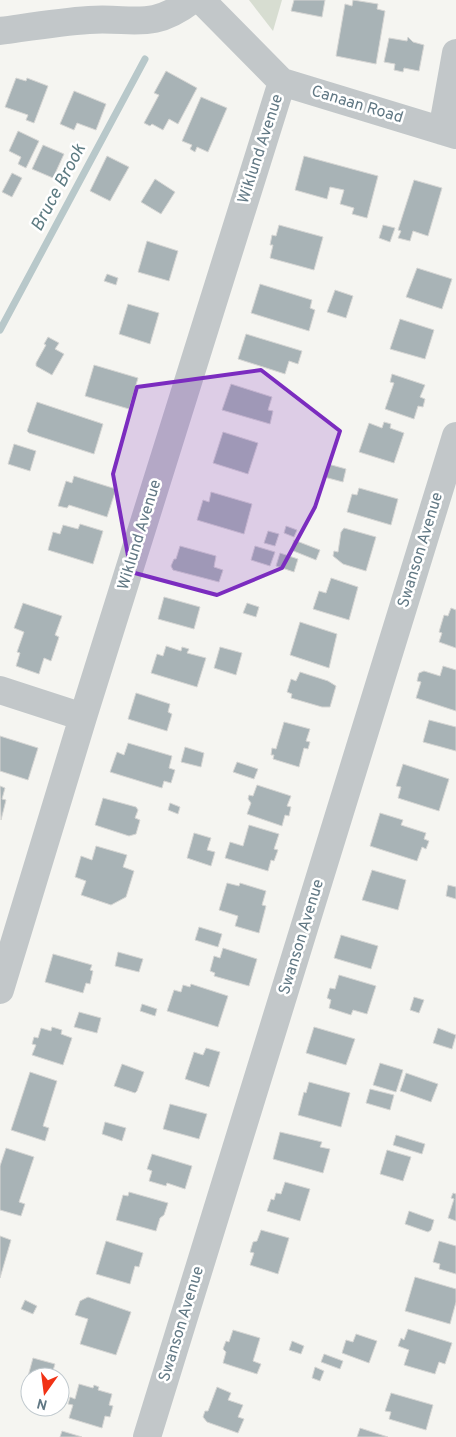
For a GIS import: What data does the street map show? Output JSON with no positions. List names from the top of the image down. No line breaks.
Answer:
{"streets":{"street":["Canaan Road","Wiklund Avenue","Swanson Avenue"]},"crossings":[["Canaan Road","Wiklund Avenue"]],"water":["Bruce Brook"],"north":"bottom"}
